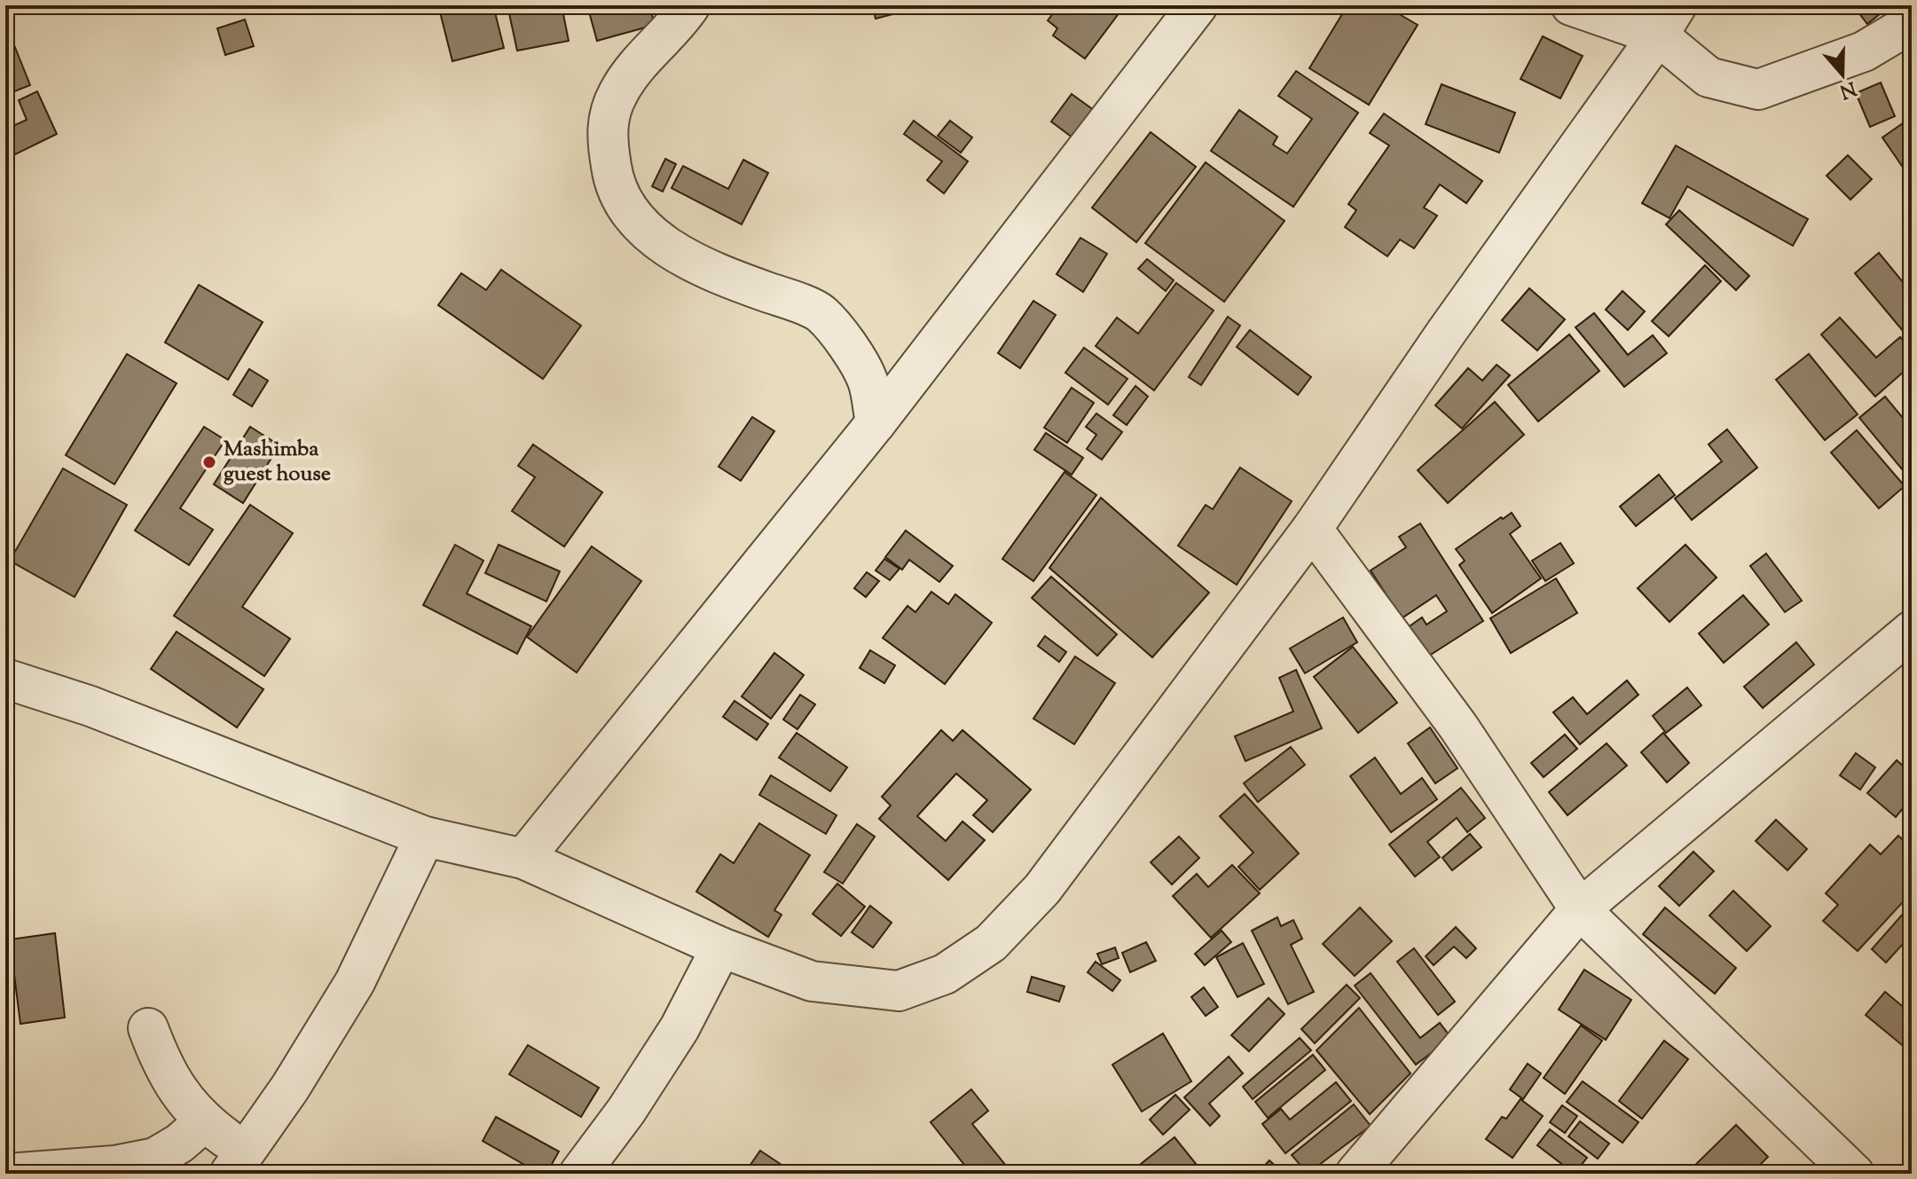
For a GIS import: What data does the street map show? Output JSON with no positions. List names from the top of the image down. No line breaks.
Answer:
{"places":["Mashimba guest house"],"north":"bottom"}
